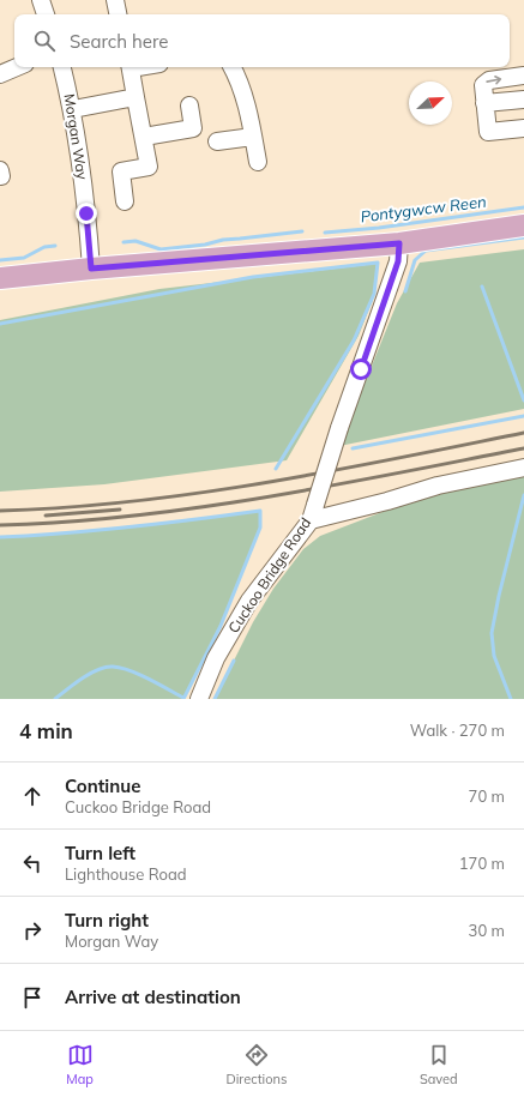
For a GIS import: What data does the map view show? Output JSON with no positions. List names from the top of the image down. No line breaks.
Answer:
{"streets":{"street":["Morgan Way","Cuckoo Bridge Road"]},"water":["Pontygwcw Reen"],"north":"top right","page":{"search":"Search here","heading":["4 min","Walk · 270 m"],"list":[["Continue","Cuckoo Bridge Road","70 m"],["Turn left","Lighthouse Road","170 m"],["Turn right","Morgan Way","30 m"],"Arrive at destination"],"nav":["Map","Directions","Saved"]}}
